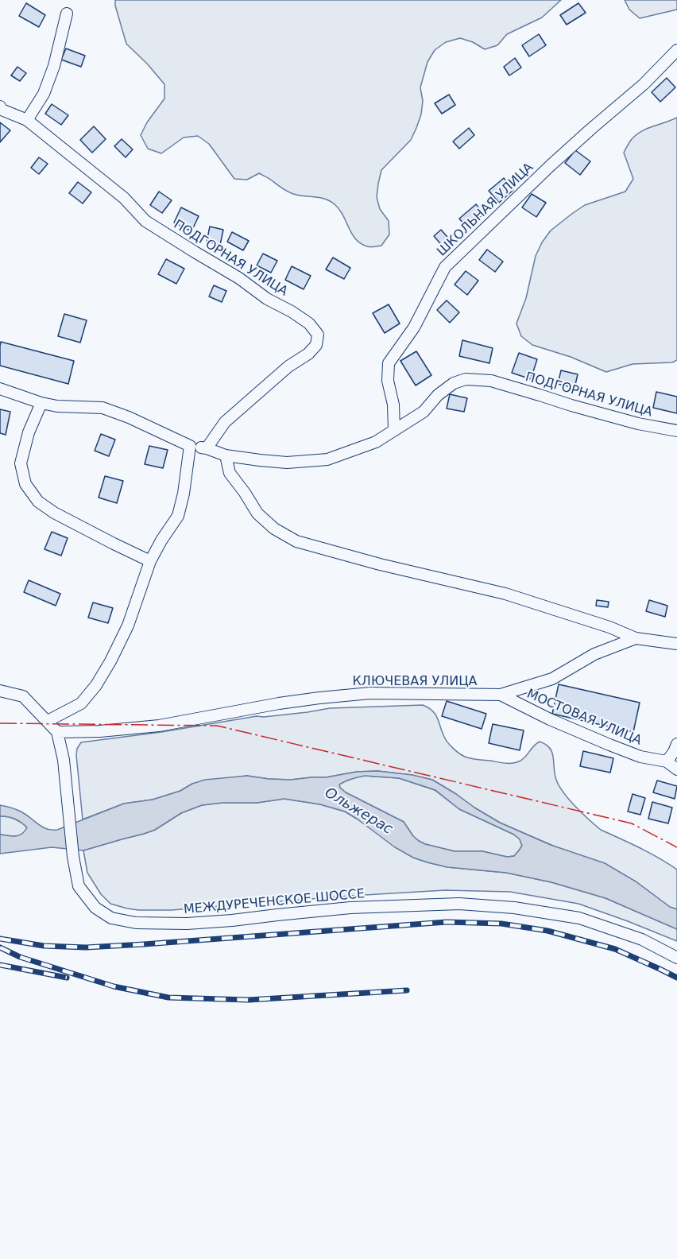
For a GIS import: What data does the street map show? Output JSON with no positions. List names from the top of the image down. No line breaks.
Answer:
{"streets":{"street":["ШКОЛЬНАЯ УЛИЦА","ПОДГОРНАЯ УЛИЦА","КЛЮЧЕВАЯ УЛИЦА","МОСТОВАЯ УЛИЦА","МЕЖДУРЕЧЕНСКОЕ ШОССЕ"]},"crossings":[["ШКОЛЬНАЯ УЛИЦА","ПОДГОРНАЯ УЛИЦА"],["КЛЮЧЕВАЯ УЛИЦА","МОСТОВАЯ УЛИЦА"],["КЛЮЧЕВАЯ УЛИЦА","МЕЖДУРЕЧЕНСКОЕ ШОССЕ"]],"water":["Ольжерас"]}
